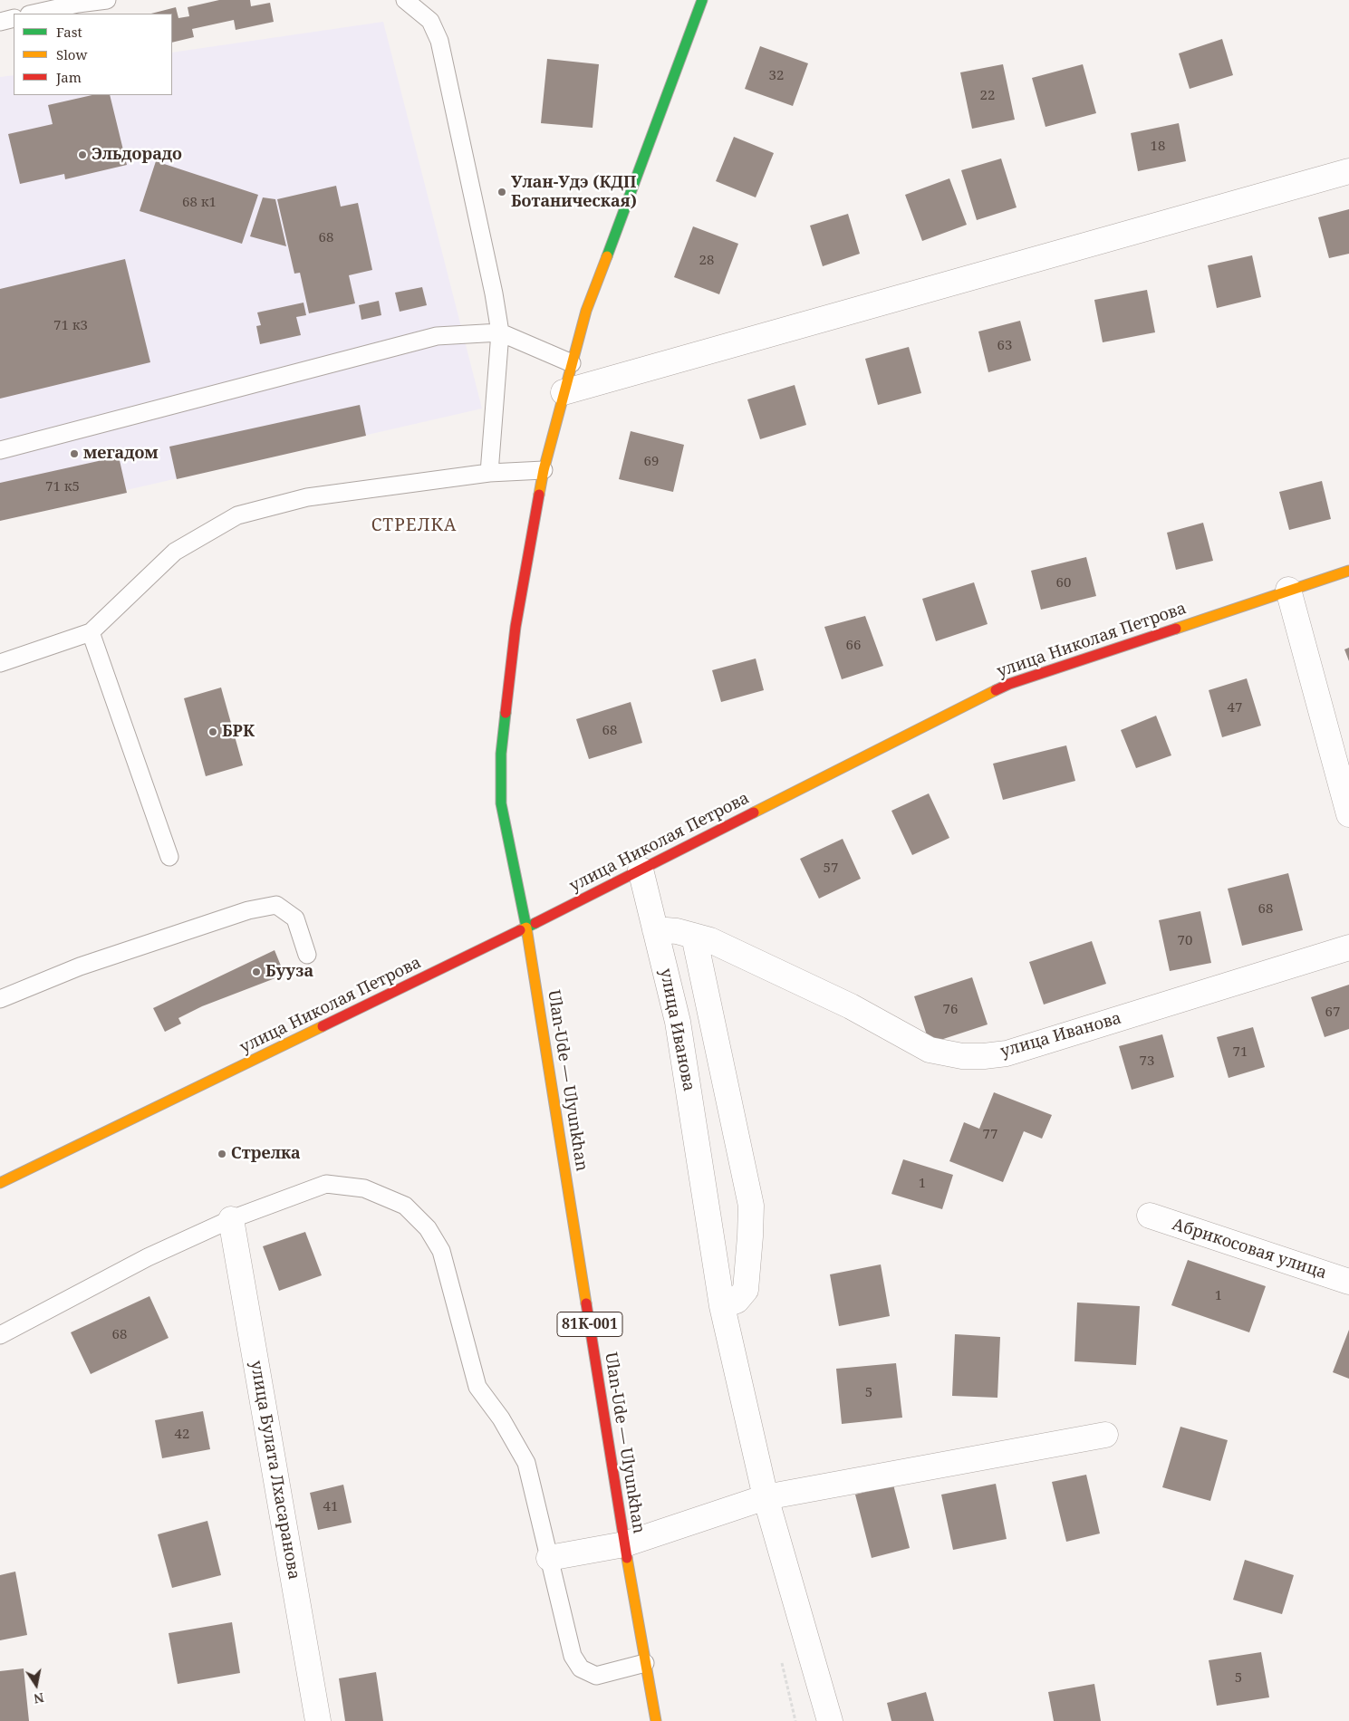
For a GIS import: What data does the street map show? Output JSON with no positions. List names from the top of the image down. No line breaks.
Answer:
{"streets":{"main road":["улица Николая Петрова","Ulan-Ude — Ulyunkhan","81К-001"],"street":["улица Иванова","Абрикосовая улица","улица Булата Лхасаранова"]},"crossings":[["улица Николая Петрова","улица Иванова"],["улица Николая Петрова","Ulan-Ude — Ulyunkhan"]],"districts":["СТРЕЛКА"],"places":["Эльдорадо","Улан-Удэ (КДП Ботаническая)","мегадом","БРК","Бууза","Стрелка"],"house_numbers":["32","22","18","68 к1","68","28","71 к3","63","69","71 к5","60","66","47","68","57","68","70","76","67","71","73","77","1","1","68","5","42","41","5"],"legend":["Fast","Slow","Jam"],"north":"bottom"}
